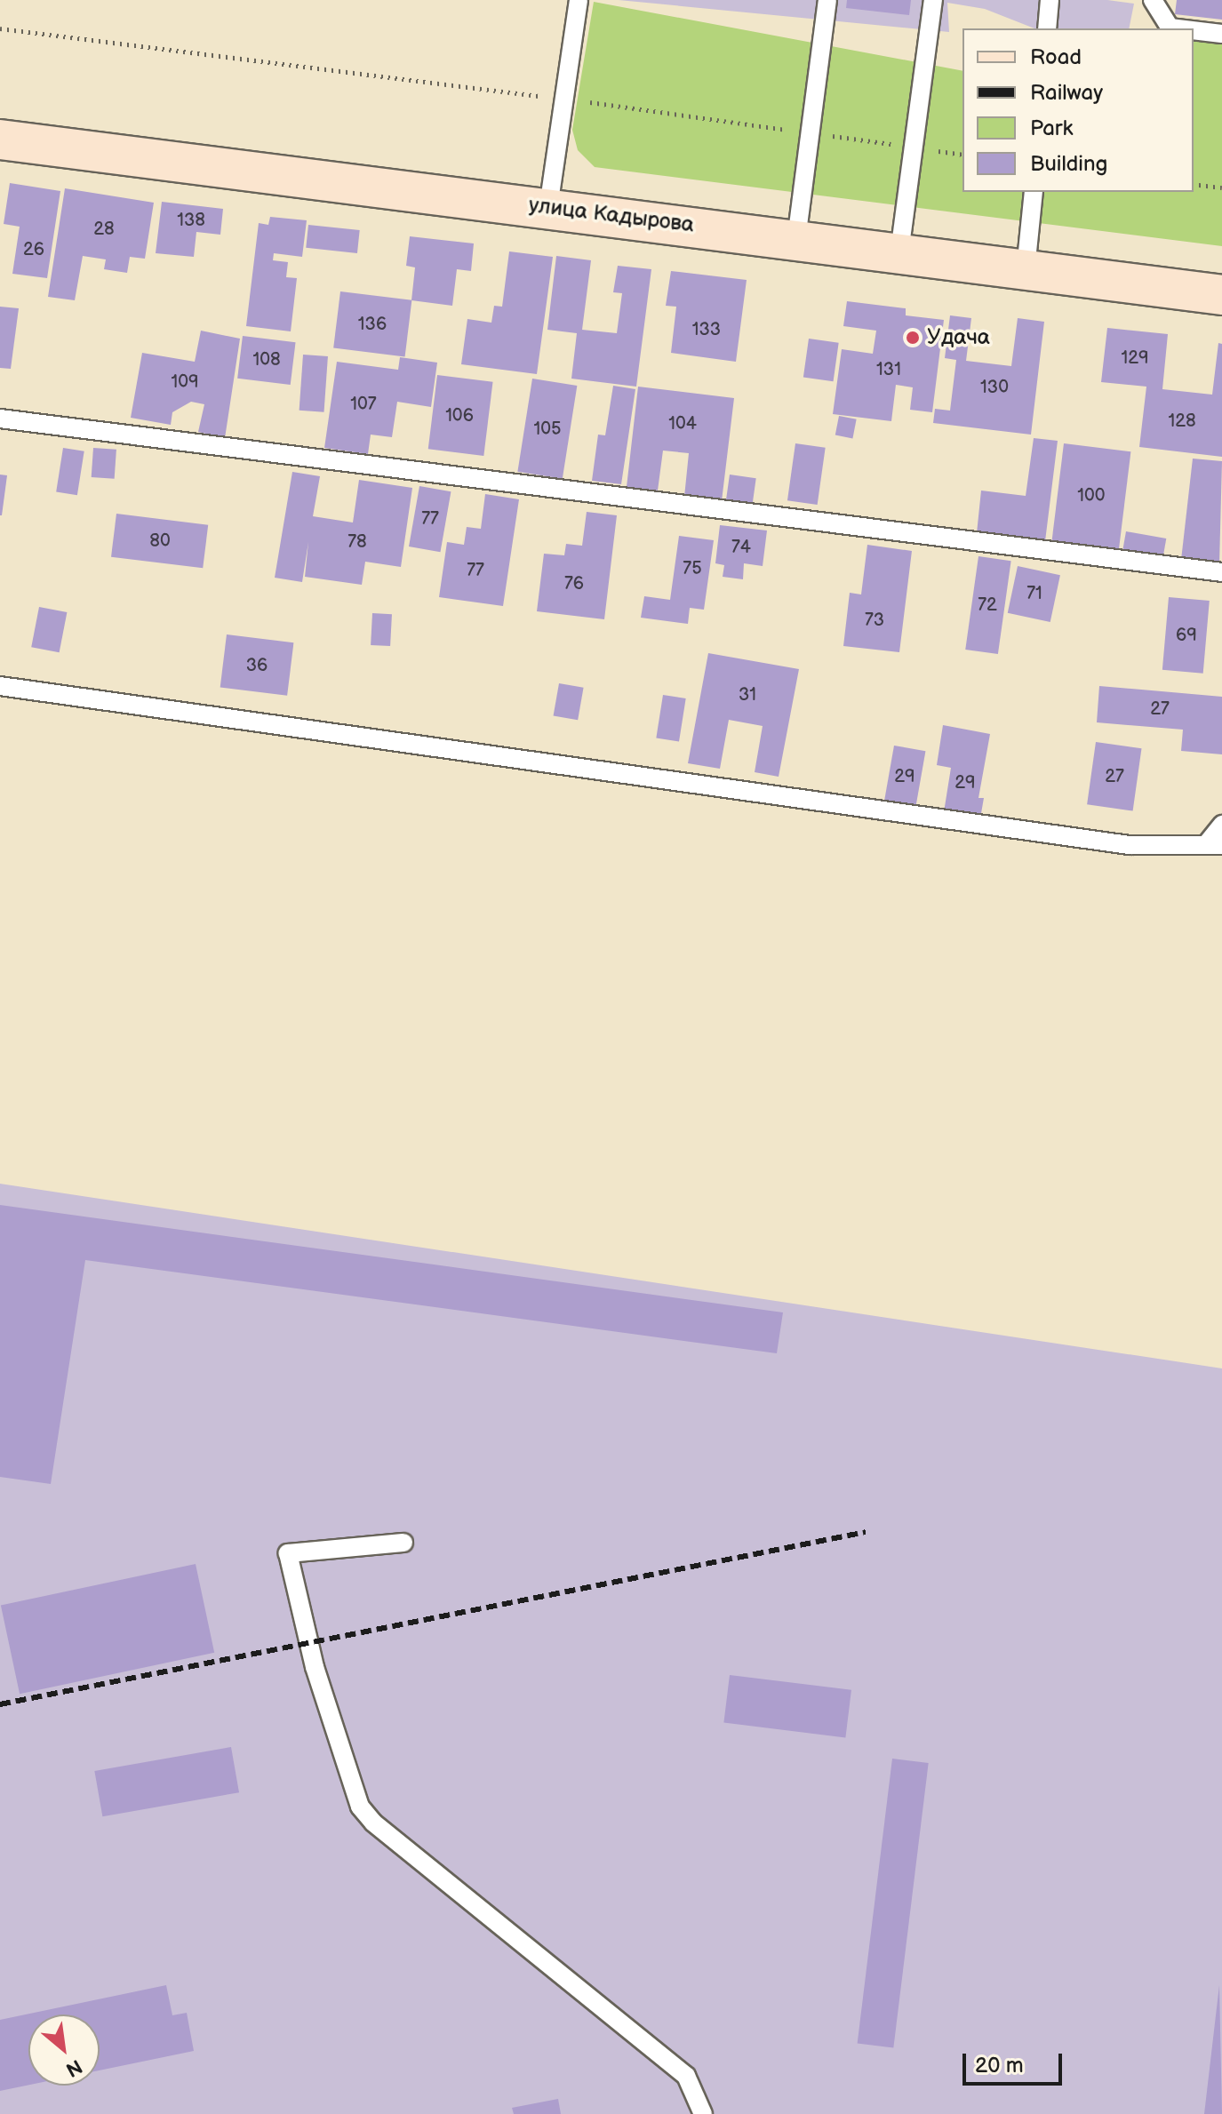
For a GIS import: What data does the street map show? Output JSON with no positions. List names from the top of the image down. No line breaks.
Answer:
{"streets":{"street":["улица Кадырова"]},"places":["Удача"],"house_numbers":["138","28","26","136","133","129","108","131","109","130","107","106","128","104","105","100","77","80","78","74","75","77","76","71","72","73","69","36","31","27","29","27","29"],"legend":["Road","Railway","Park","Building"],"scale_bar":"20 m","north":"bottom right"}
